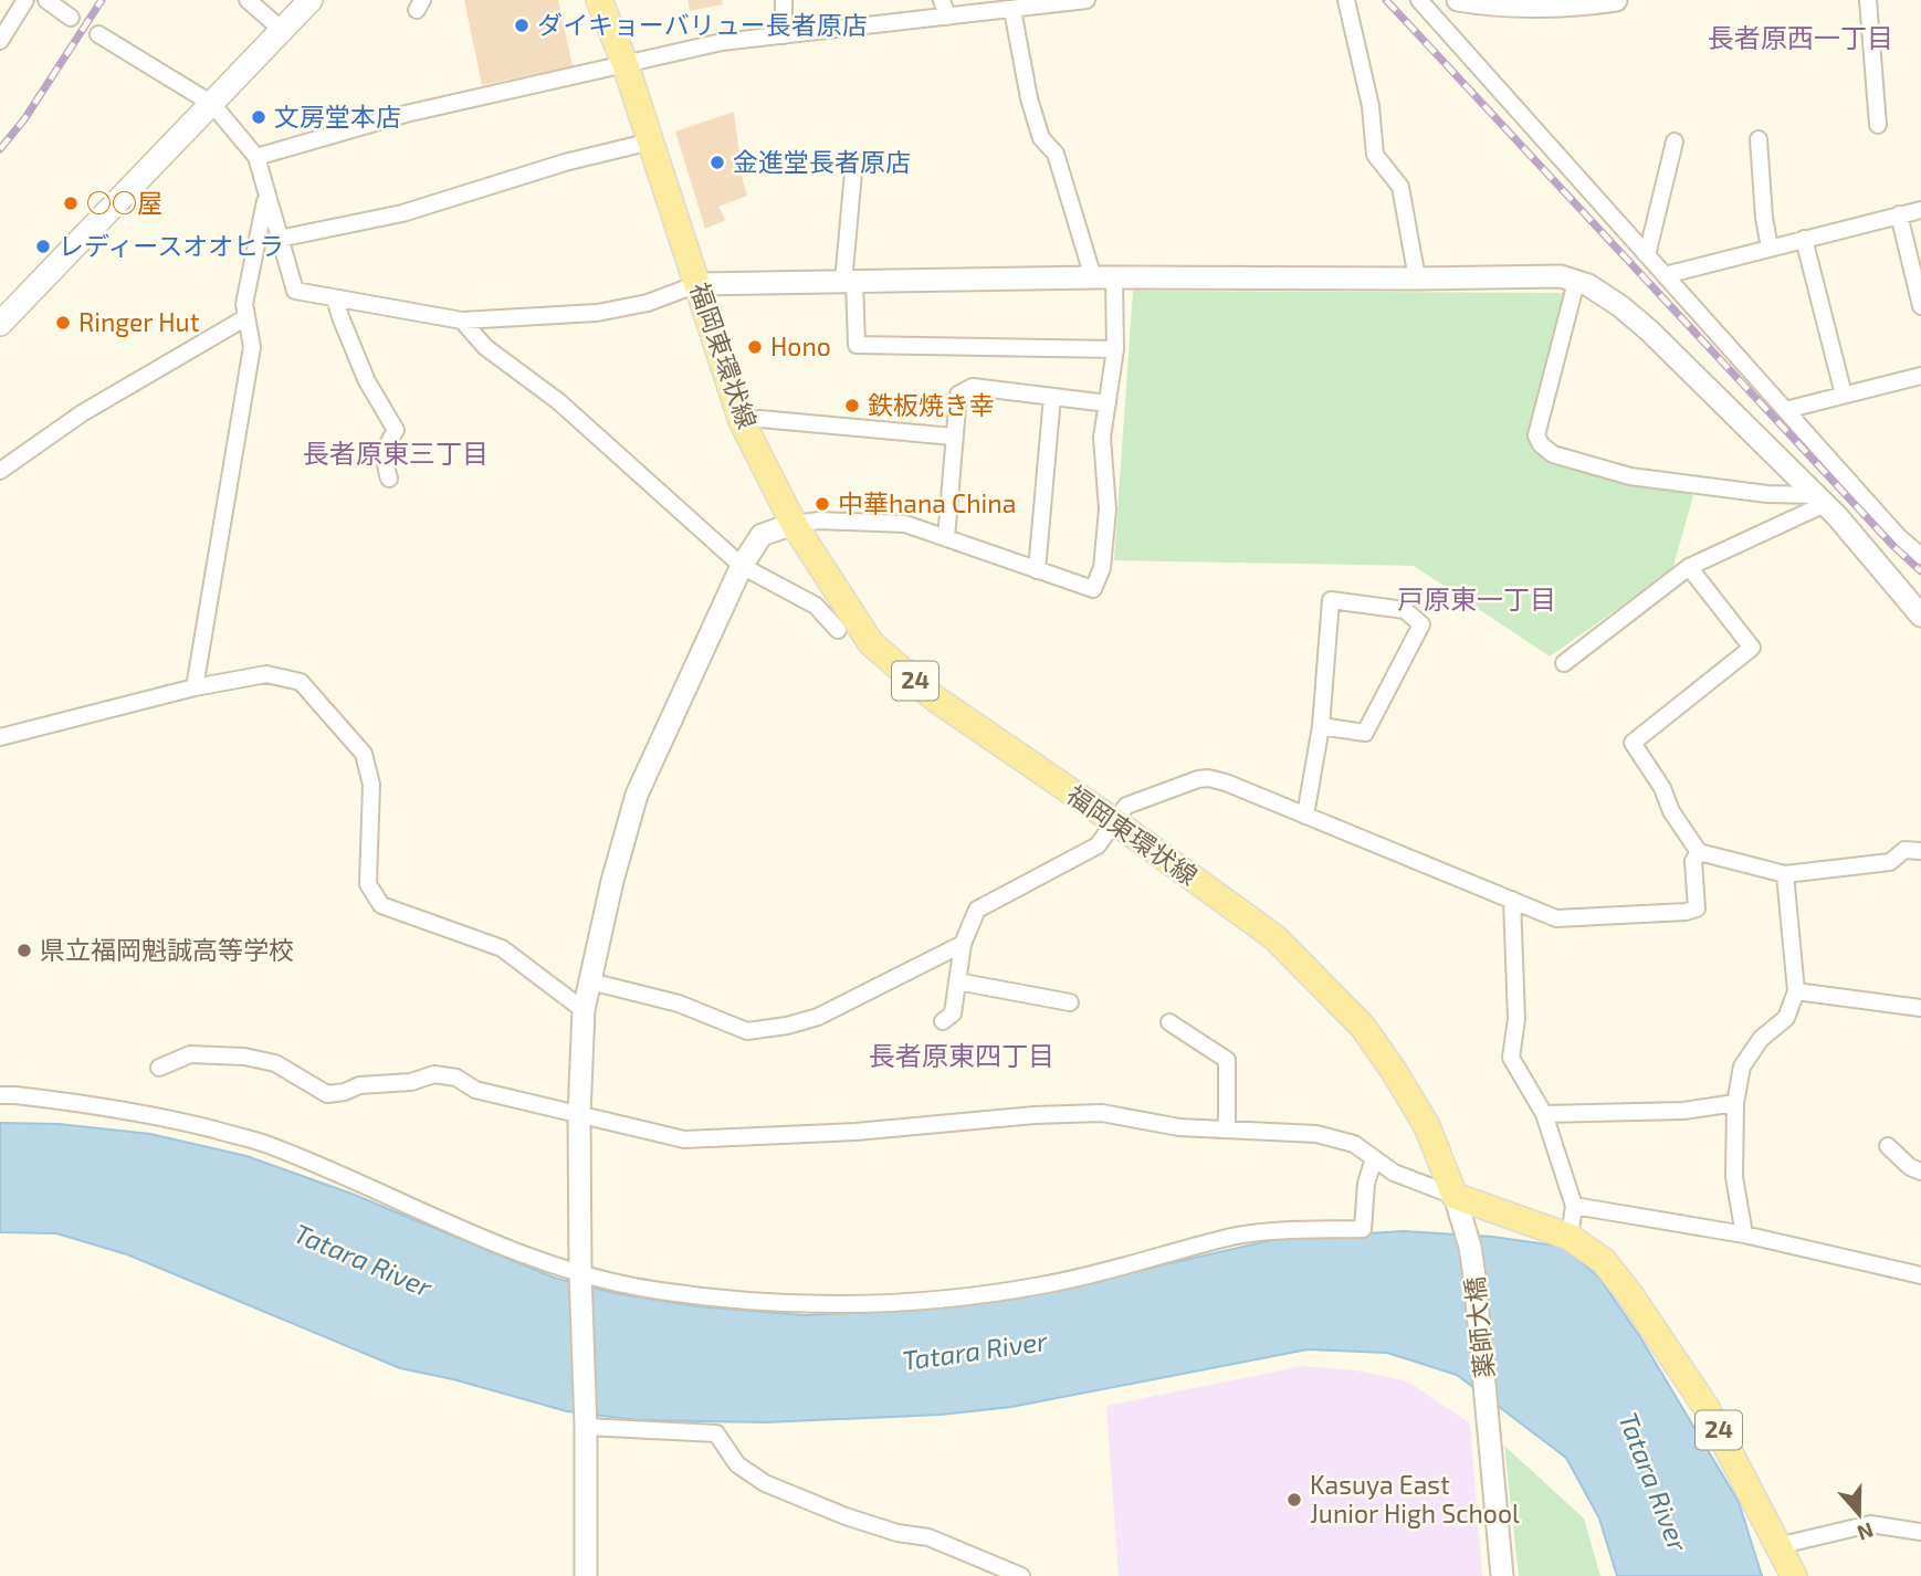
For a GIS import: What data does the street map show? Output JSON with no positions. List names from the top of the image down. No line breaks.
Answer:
{"streets":{"main road":["福岡東環状線","24"],"street":["薬師大橋"]},"crossings":[["福岡東環状線","24"],["福岡東環状線","薬師大橋"],["24","薬師大橋"]],"districts":["長者原西一丁目","長者原東三丁目","戸原東一丁目","長者原東四丁目"],"water":["Tatara River"],"places":["ダイキョーバリュー長者原店","文房堂本店","金進堂長者原店","○○屋","レディースオオヒラ","Ringer Hut","Hono","鉄板焼き幸","中華hana China","県立福岡魁誠高等学校","Kasuya East Junior High School"],"north":"bottom"}
